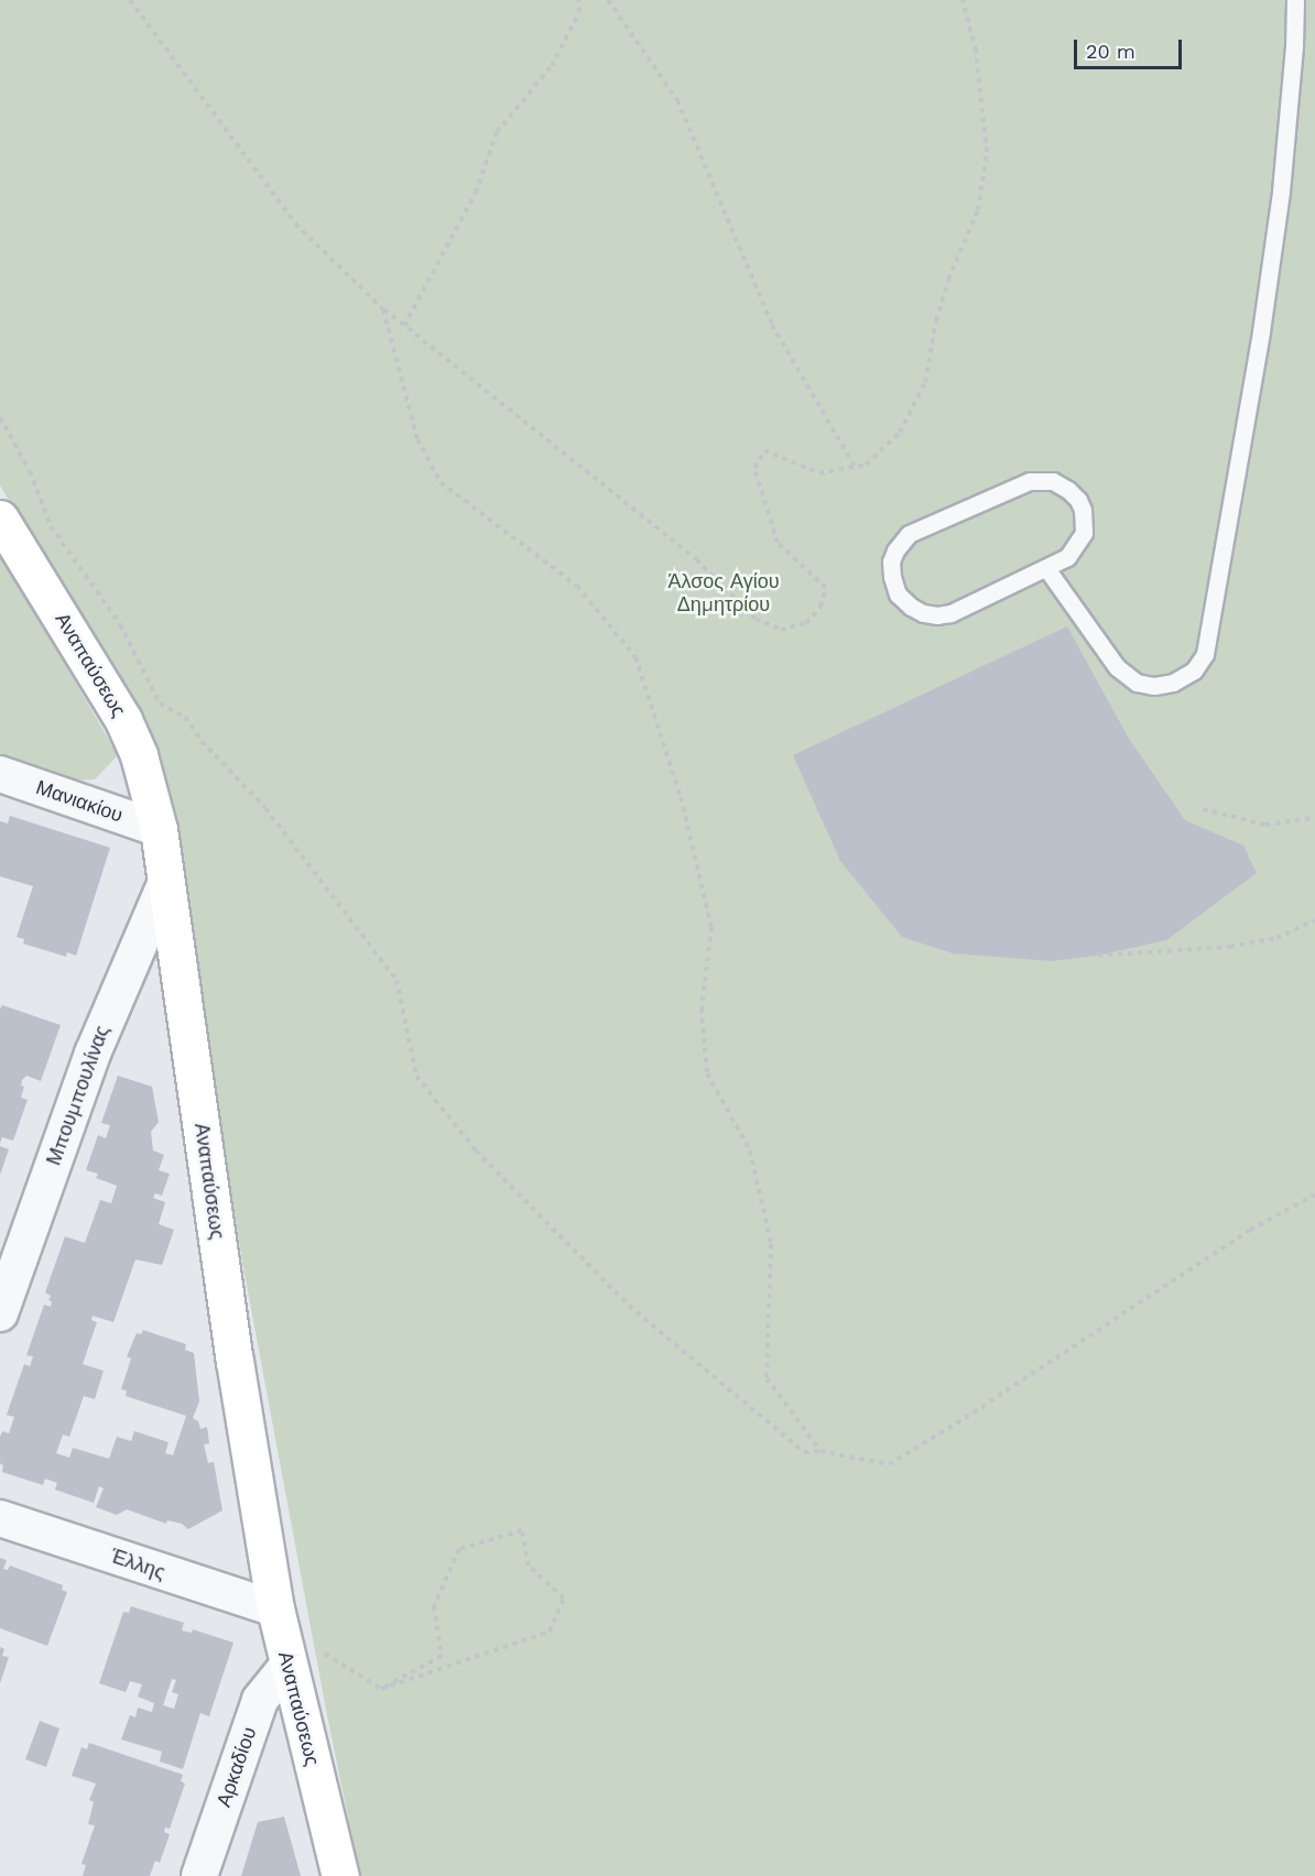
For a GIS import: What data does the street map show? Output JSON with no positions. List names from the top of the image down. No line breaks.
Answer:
{"streets":{"street":["Αναπαύσεως","Μανιακίου","Μπουμπουλίνας","Έλλης","Αρκαδίου"]},"crossings":[["Αναπαύσεως","Μανιακίου"],["Αναπαύσεως","Μπουμπουλίνας"],["Αναπαύσεως","Έλλης"],["Αναπαύσεως","Αρκαδίου"]],"parks":["Άλσος Αγίου Δημητρίου"],"scale_bar":"20 m"}
